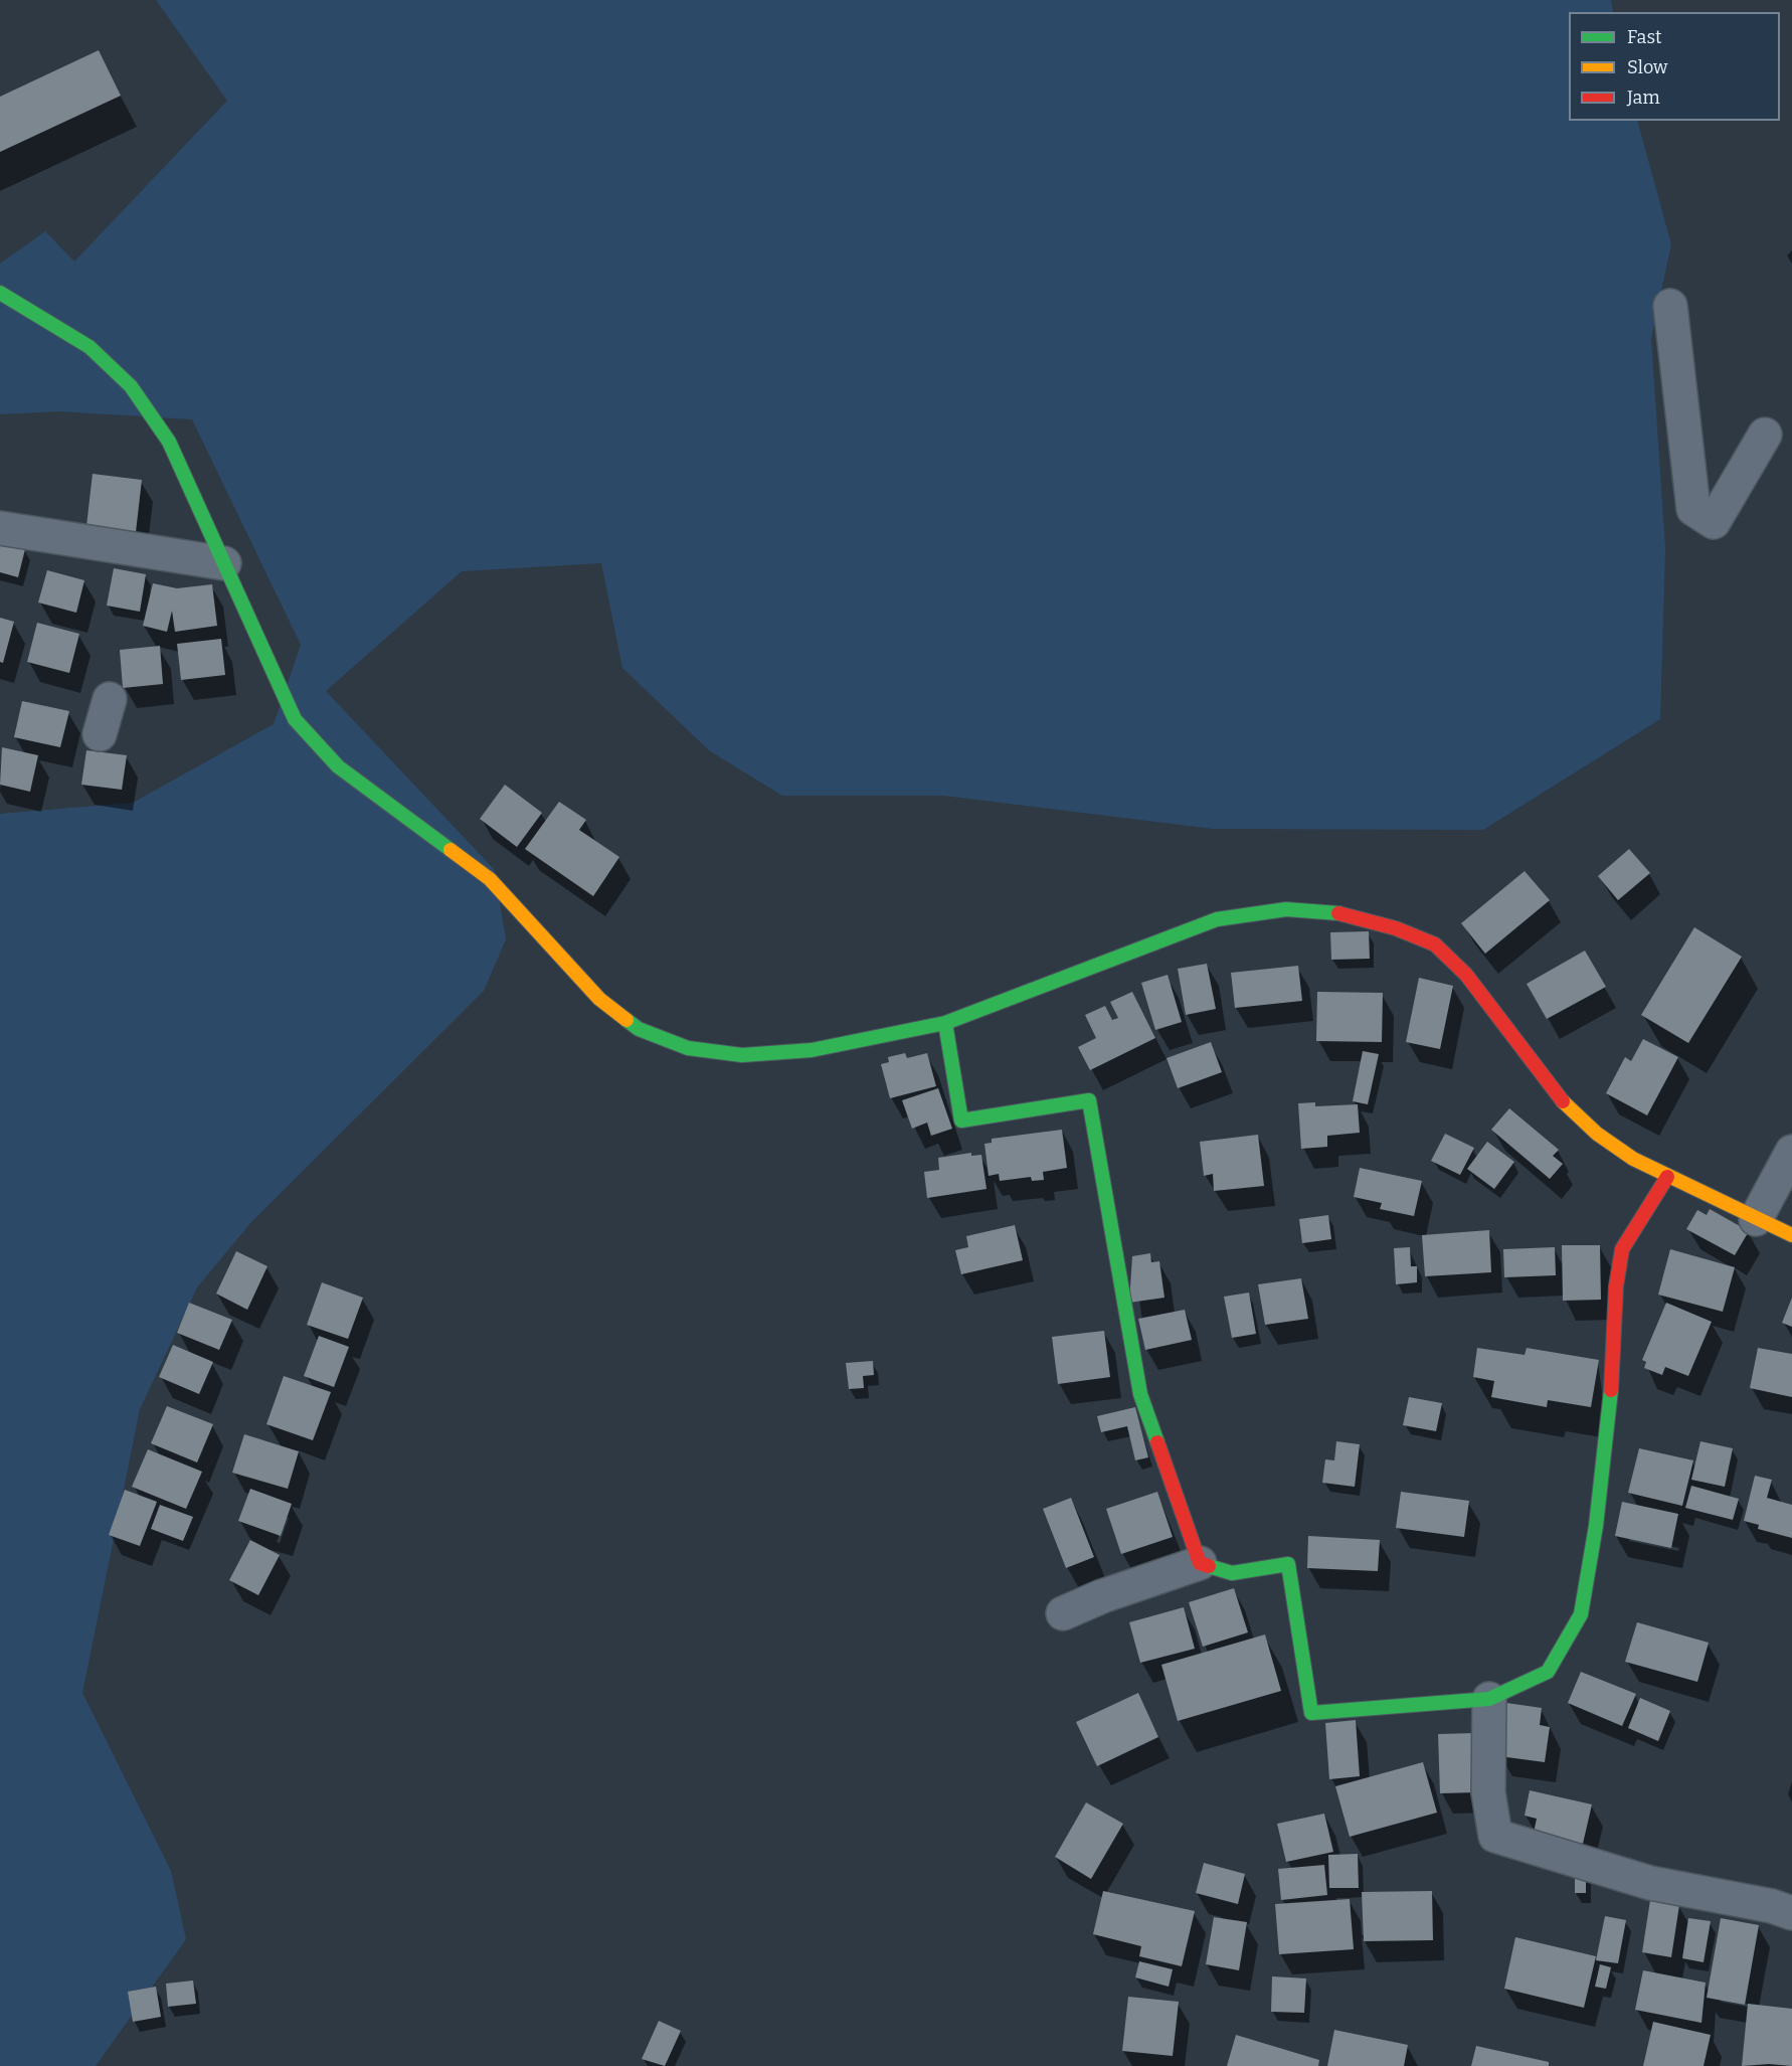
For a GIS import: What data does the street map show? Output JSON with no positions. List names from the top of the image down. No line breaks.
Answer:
{"legend":["Fast","Slow","Jam"]}
